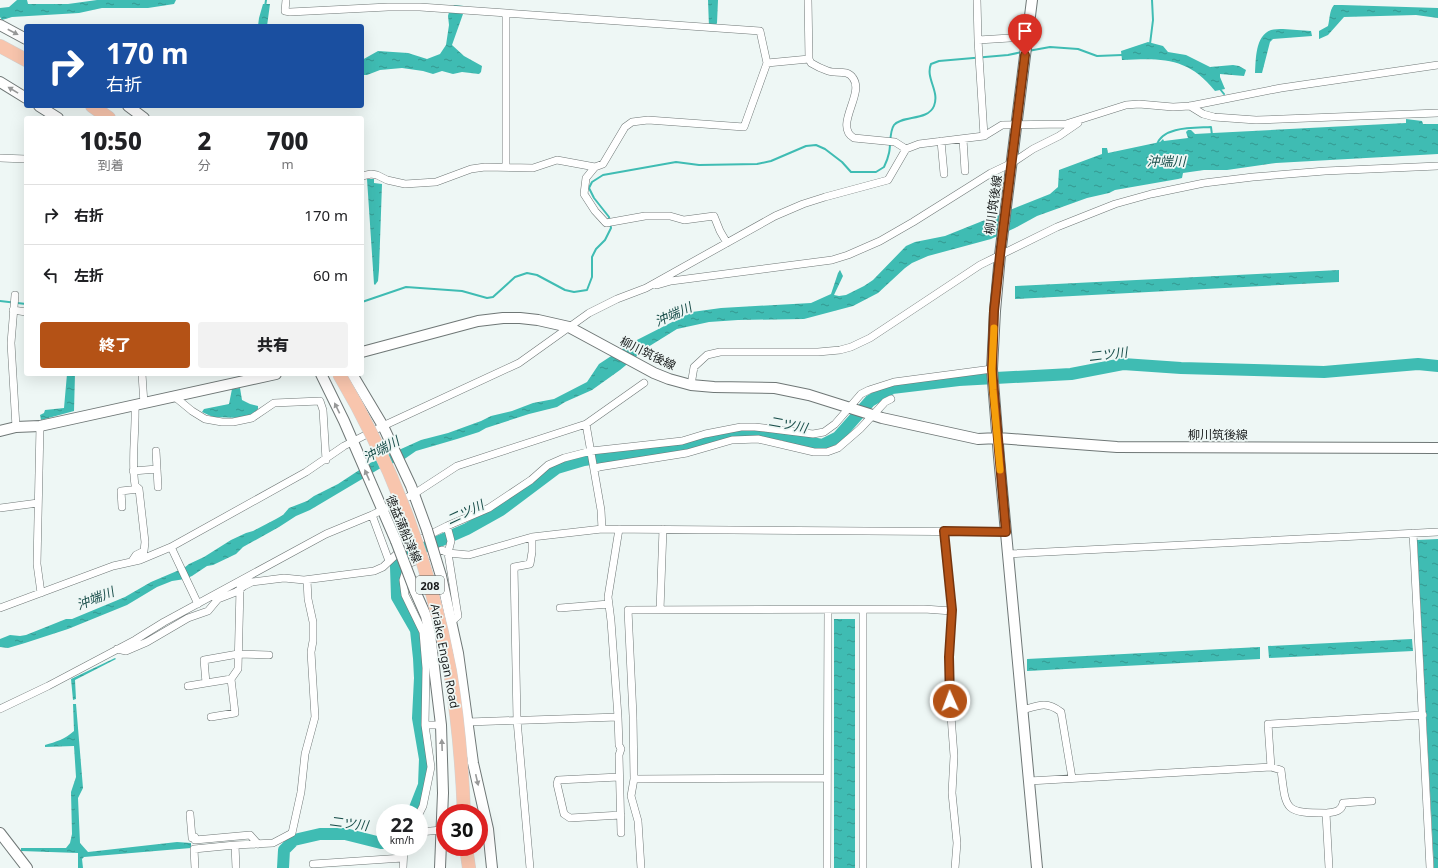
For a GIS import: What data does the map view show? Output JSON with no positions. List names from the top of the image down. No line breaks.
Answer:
{"streets":{"highway":["208","Ariake Engan Road"],"main road":["柳川筑後線","徳益蒲船津線"]},"water":["沖端川","二ツ川"],"page":{"turn":["170 m","右折"],"eta":["10:50","到着","2","分","700","m"],"list":[{"name":"右折","value":"170 m"},{"name":"左折","value":"60 m"}],"buttons":["終了","共有"],"speed":"22 km/h","limit":"30"}}
